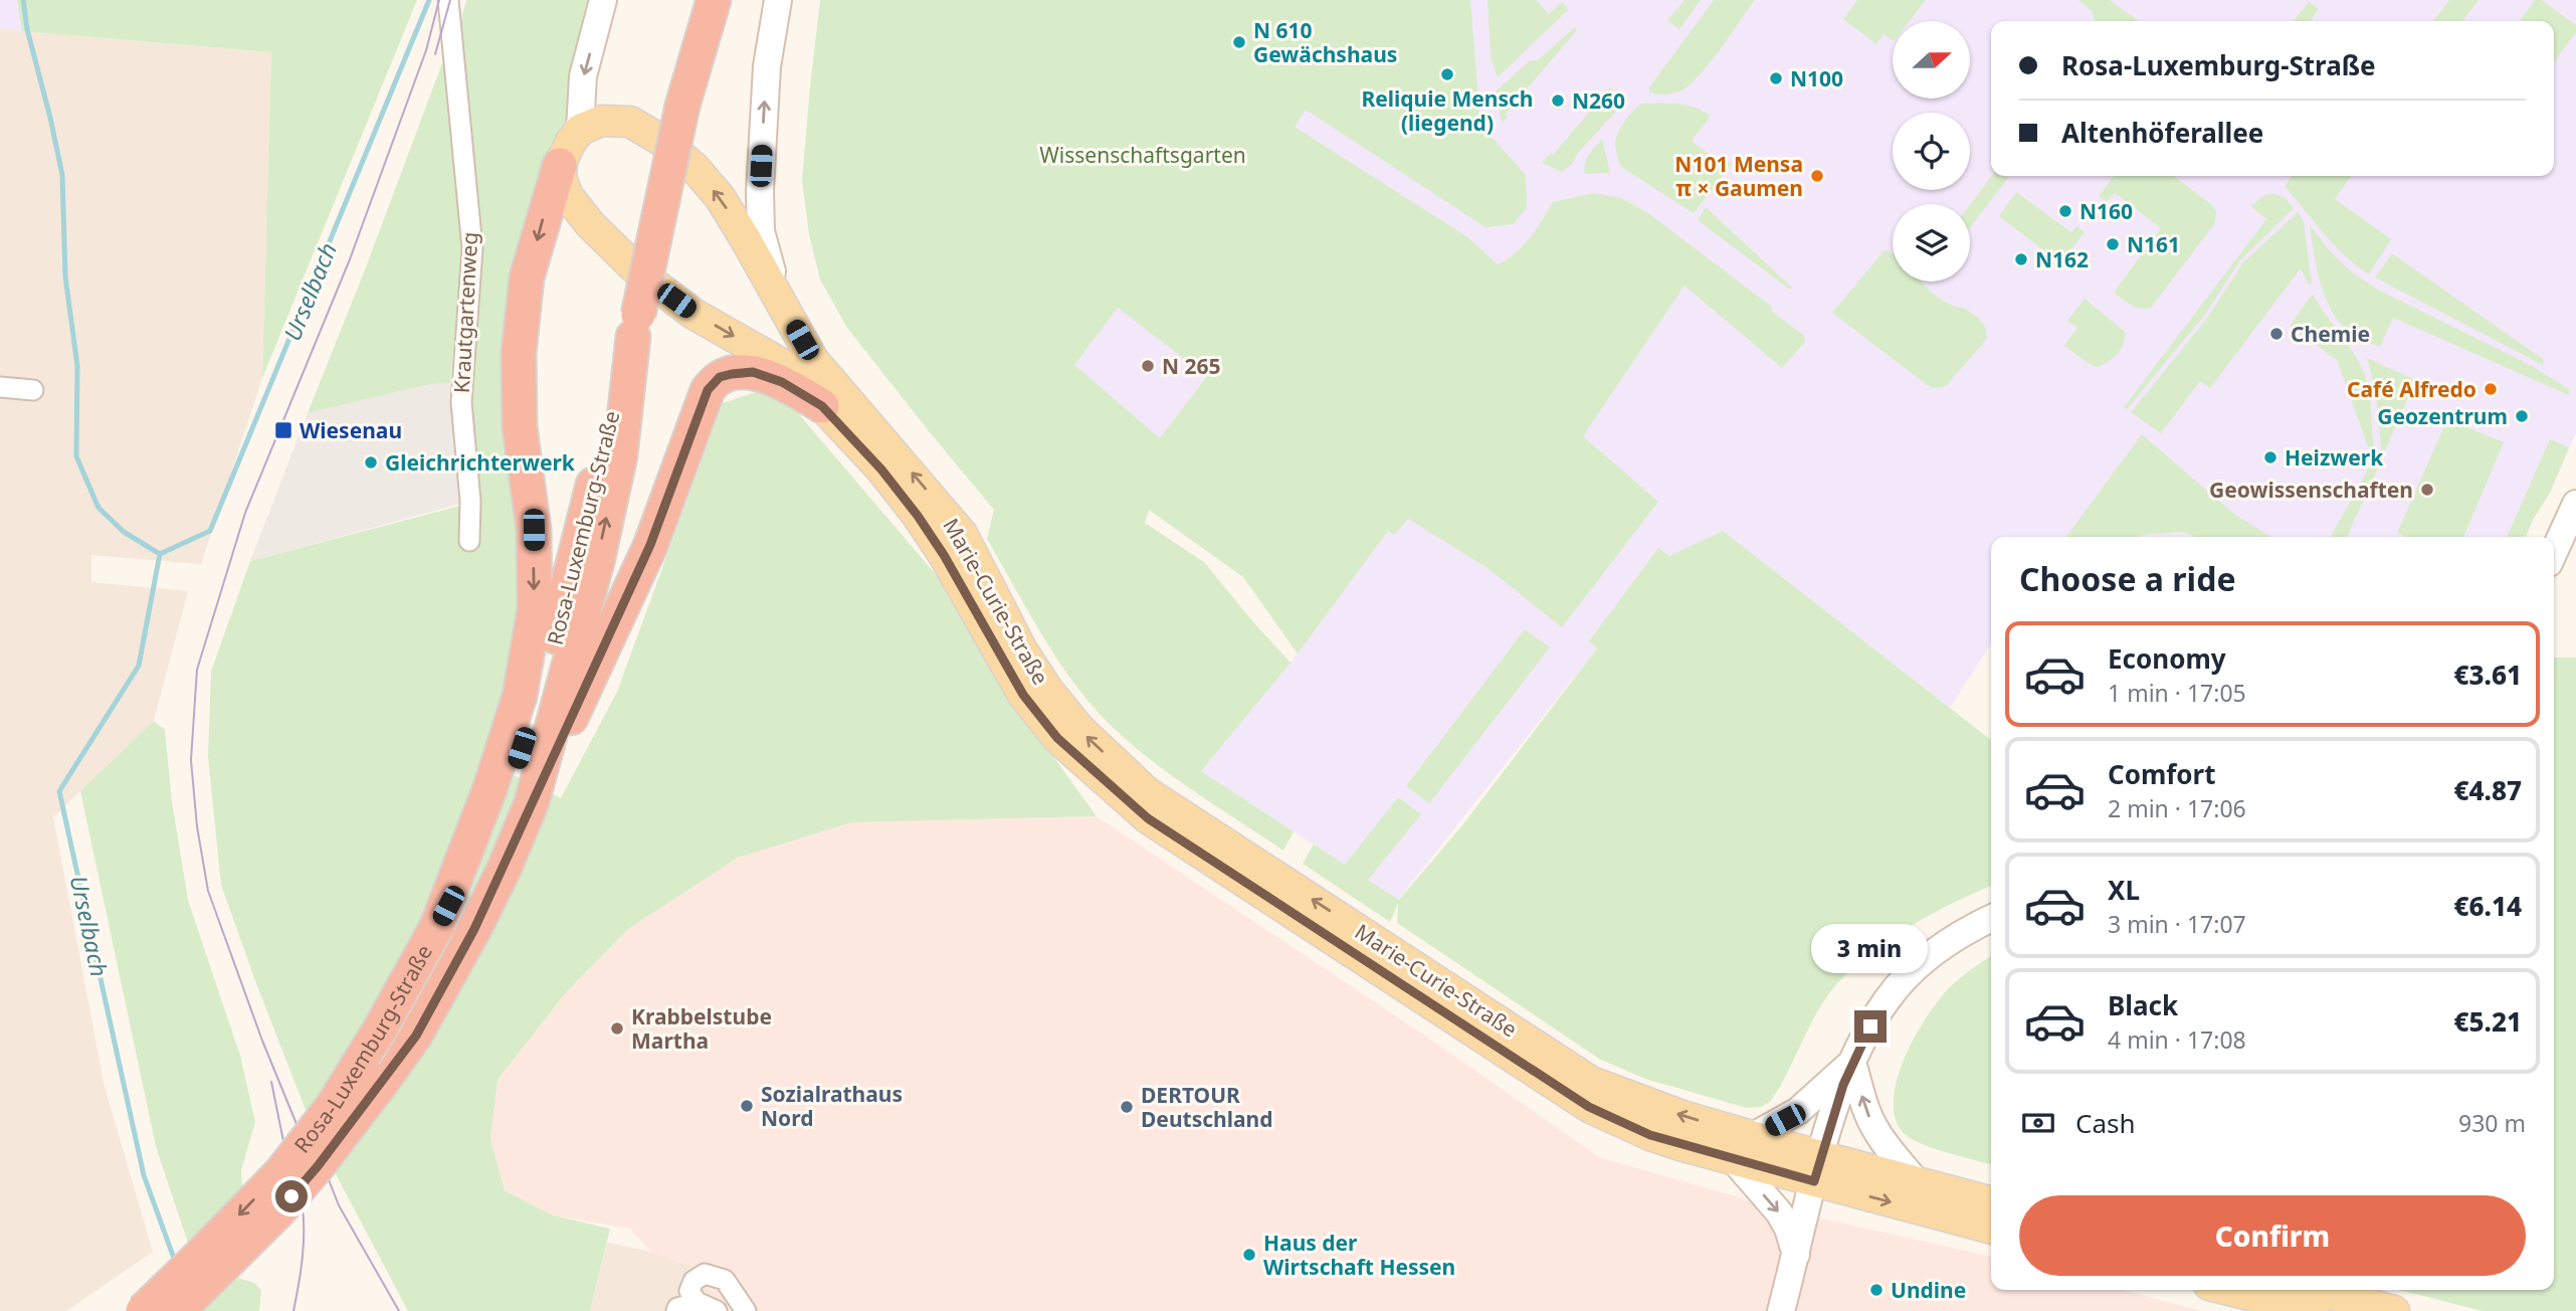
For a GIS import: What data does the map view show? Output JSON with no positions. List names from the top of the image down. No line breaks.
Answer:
{"streets":{"highway":["Rosa-Luxemburg-Straße"],"main road":["Marie-Curie-Straße"],"street":["Krautgartenweg"]},"water":["Urselbach"],"parks":["Wissenschaftsgarten"],"places":{"other":["N 610 Gewächshaus","Reliquie Mensch (liegend)","N100","N260","N101 Mensa π × Gaumen","N160","N161","N162","Chemie","N 265","Café Alfredo","Geozentrum","Heizwerk","Gleichrichterwerk","Geowissenschaften","Krabbelstube Martha","Sozialrathaus Nord","DERTOUR Deutschland","Haus der Wirtschaft Hessen","Undine"],"transit":["Wiesenau"]},"north":"right","page":{"banner":["Rosa-Luxemburg-Straße","Altenhöferallee"],"heading":"Choose a ride","list":[{"name":"Economy","note":"1 min · 17:05","value":"€3.61"},{"name":"Comfort","note":"2 min · 17:06","value":"€4.87"},{"name":"XL","note":"3 min · 17:07","value":"€6.14"},{"name":"Black","note":"4 min · 17:08","value":"€5.21"}],"bubble":"3 min","pay":["Cash","930 m"],"buttons":"Confirm"}}
